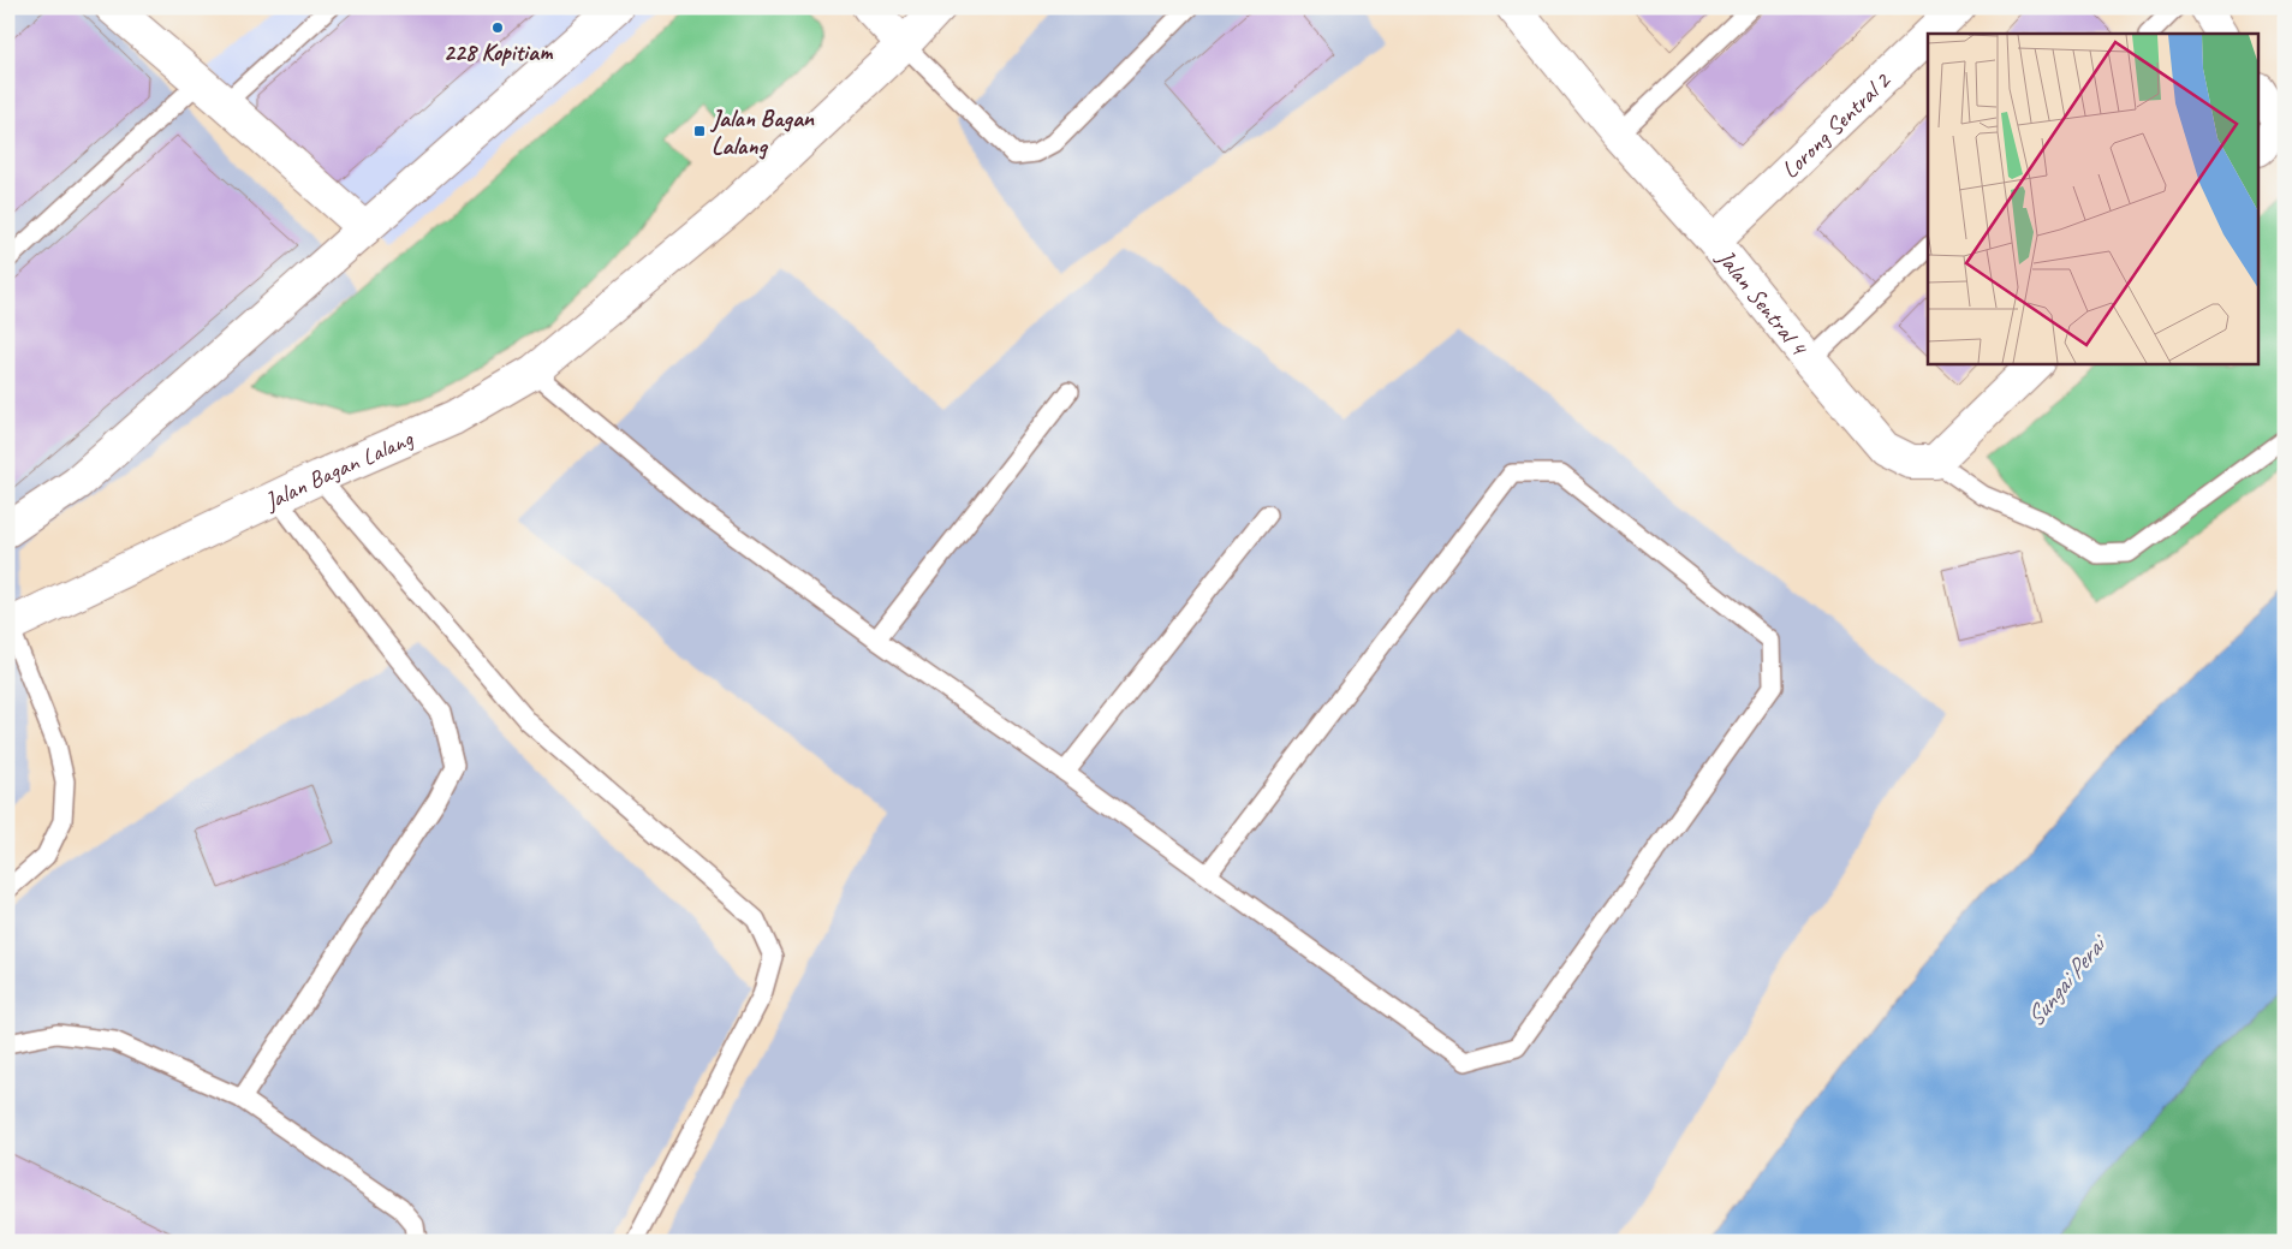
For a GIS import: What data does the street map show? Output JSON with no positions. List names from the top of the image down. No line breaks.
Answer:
{"streets":{"street":["Lorong Sentral 2","Jalan Sentral 4","Jalan Bagan Lalang"]},"crossings":[["Lorong Sentral 2","Jalan Sentral 4"]],"water":["Sungai Perai"],"places":{"other":["228 Kopitiam"],"transit":["Jalan Bagan Lalang"]}}
